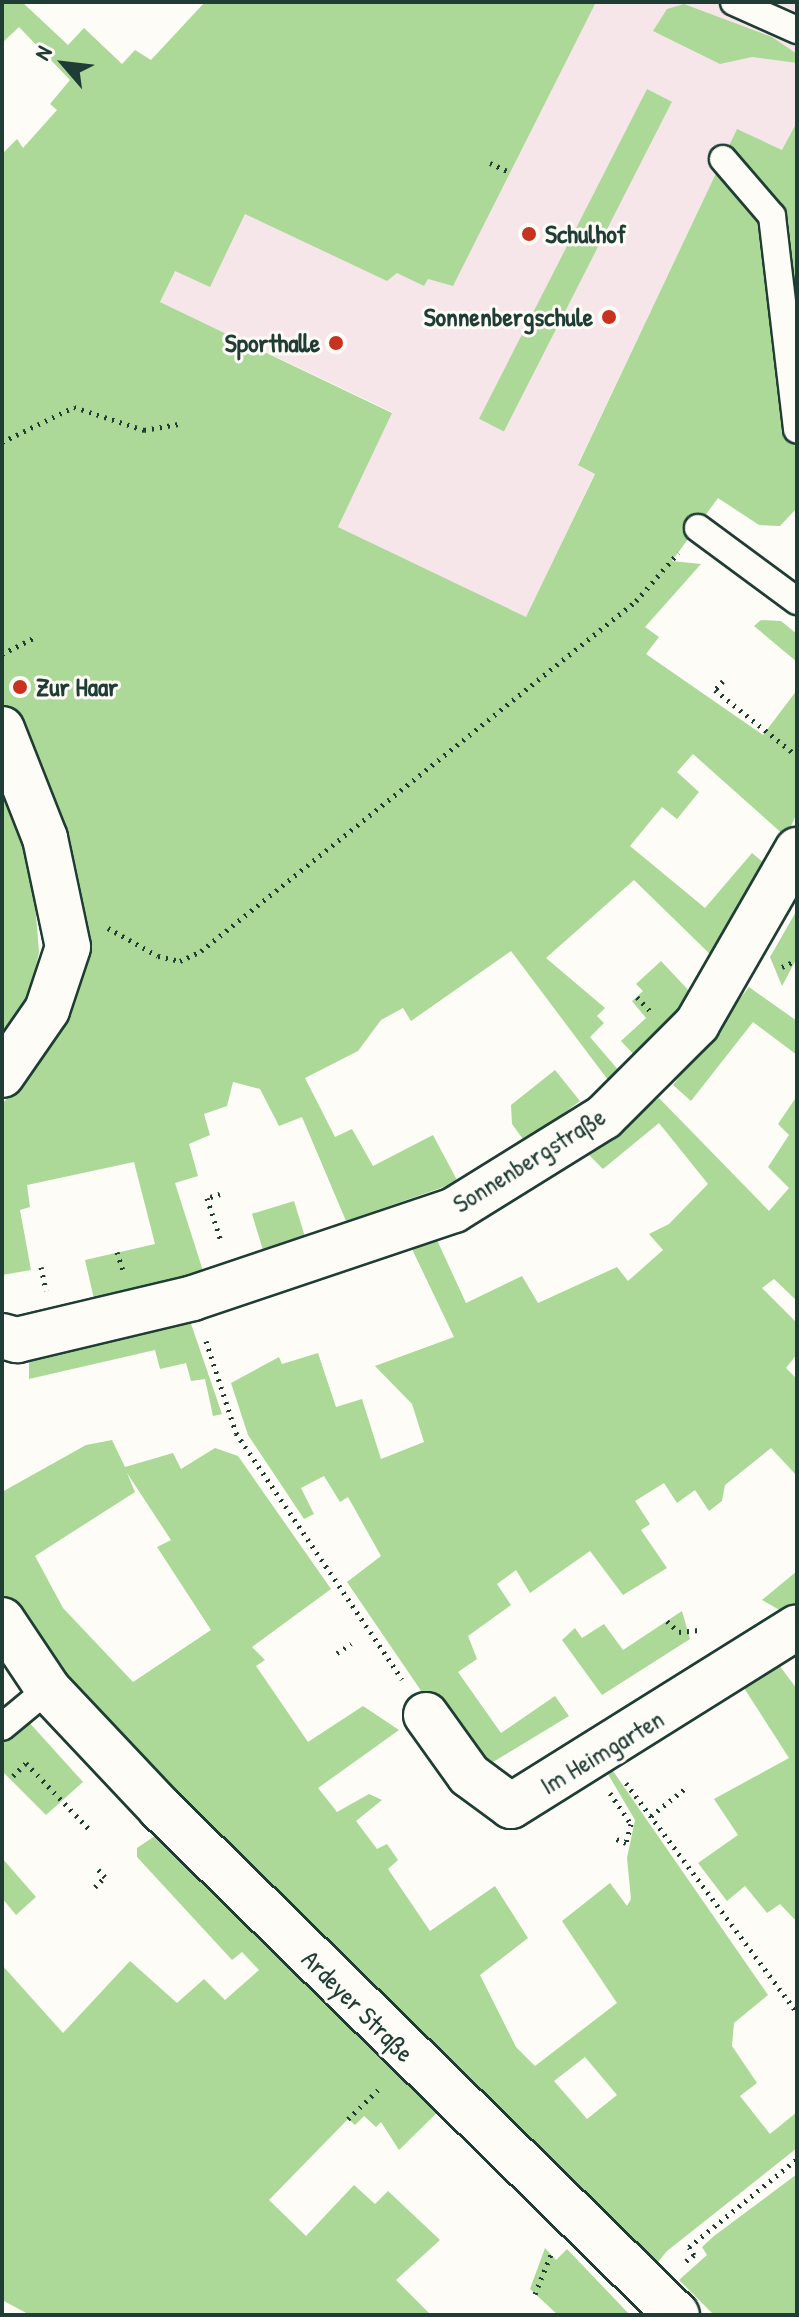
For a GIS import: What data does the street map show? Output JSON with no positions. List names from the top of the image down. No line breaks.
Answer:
{"streets":{"street":["Sonnenbergstraße","Im Heimgarten","Ardeyer Straße"]},"places":["Schulhof","Sonnenbergschule","Sporthalle","Zur Haar"],"north":"top left"}
